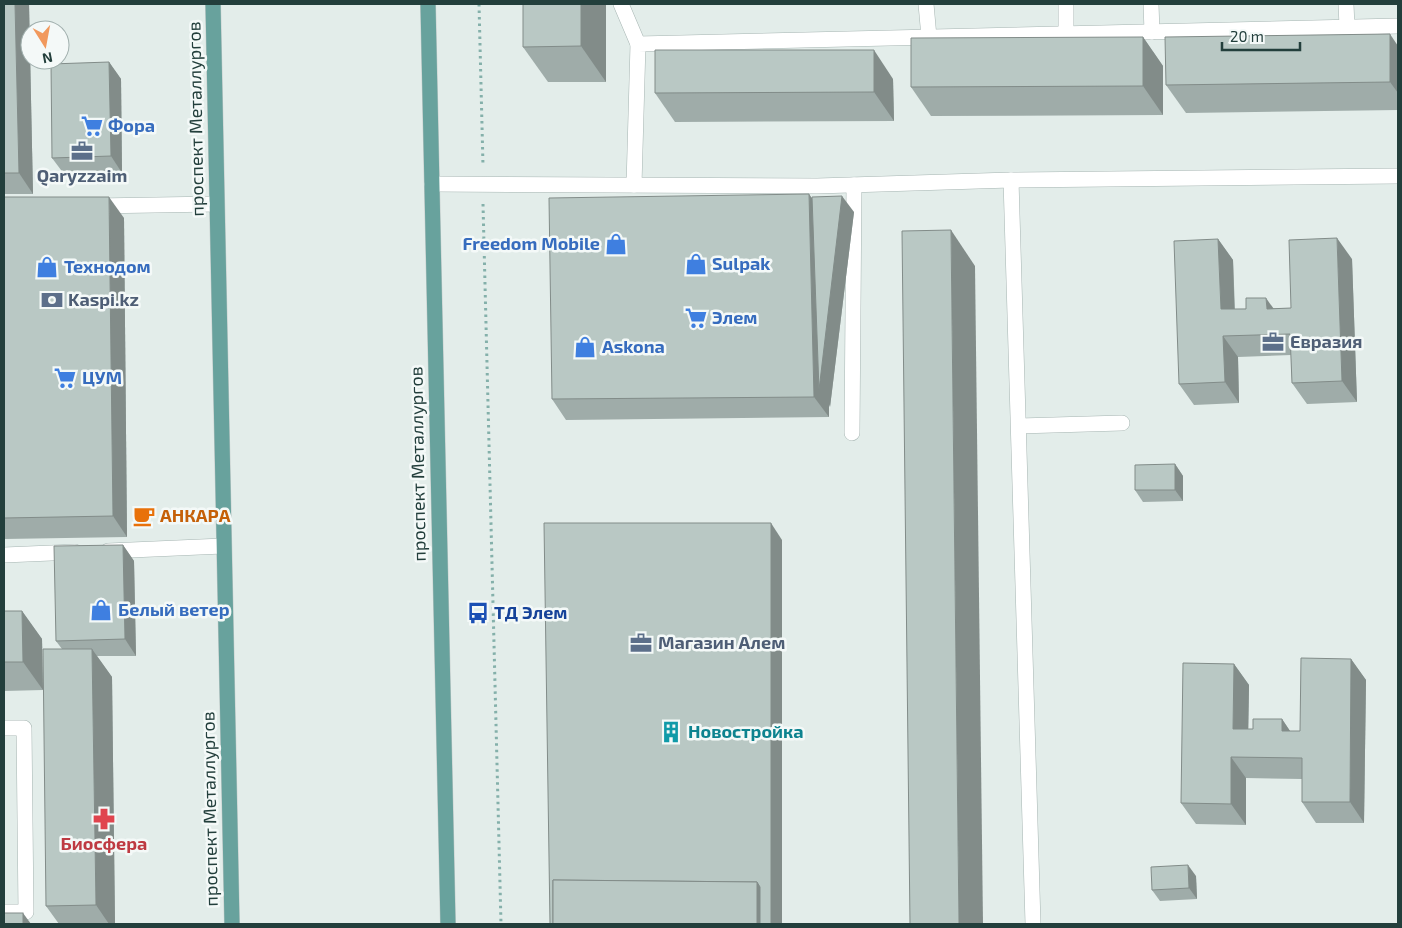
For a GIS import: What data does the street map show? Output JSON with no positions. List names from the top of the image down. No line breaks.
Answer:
{"streets":{"main road":["проспект Металлургов"]},"places":{"supermarket":["Фора","Элем","ЦУМ"],"office":["Qaryzzaim","Евразия","Магазин Алем"],"shop":["Freedom Mobile","Sulpak","Технодом","Askona","Белый ветер"],"bank":["Kaspi.kz"],"cafe":["АНКАРА"],"bus stop":["ТД Элем"],"building":["Новостройка"],"pharmacy":["Биосфера"]},"scale_bar":"20 m","north":"bottom"}
